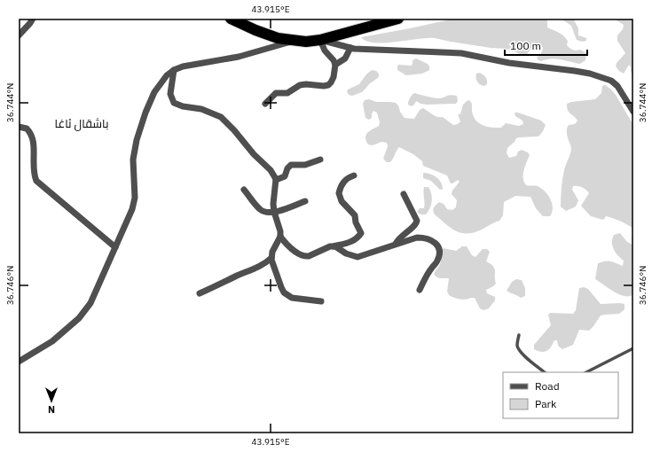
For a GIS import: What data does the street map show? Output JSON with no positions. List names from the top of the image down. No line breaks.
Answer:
{"districts":["باشقال ئاغا"],"legend":["Road","Park"],"scale_bar":"100 m","north":"bottom","coordinates":["43.915°E","36.744°N","36.746°N"]}
